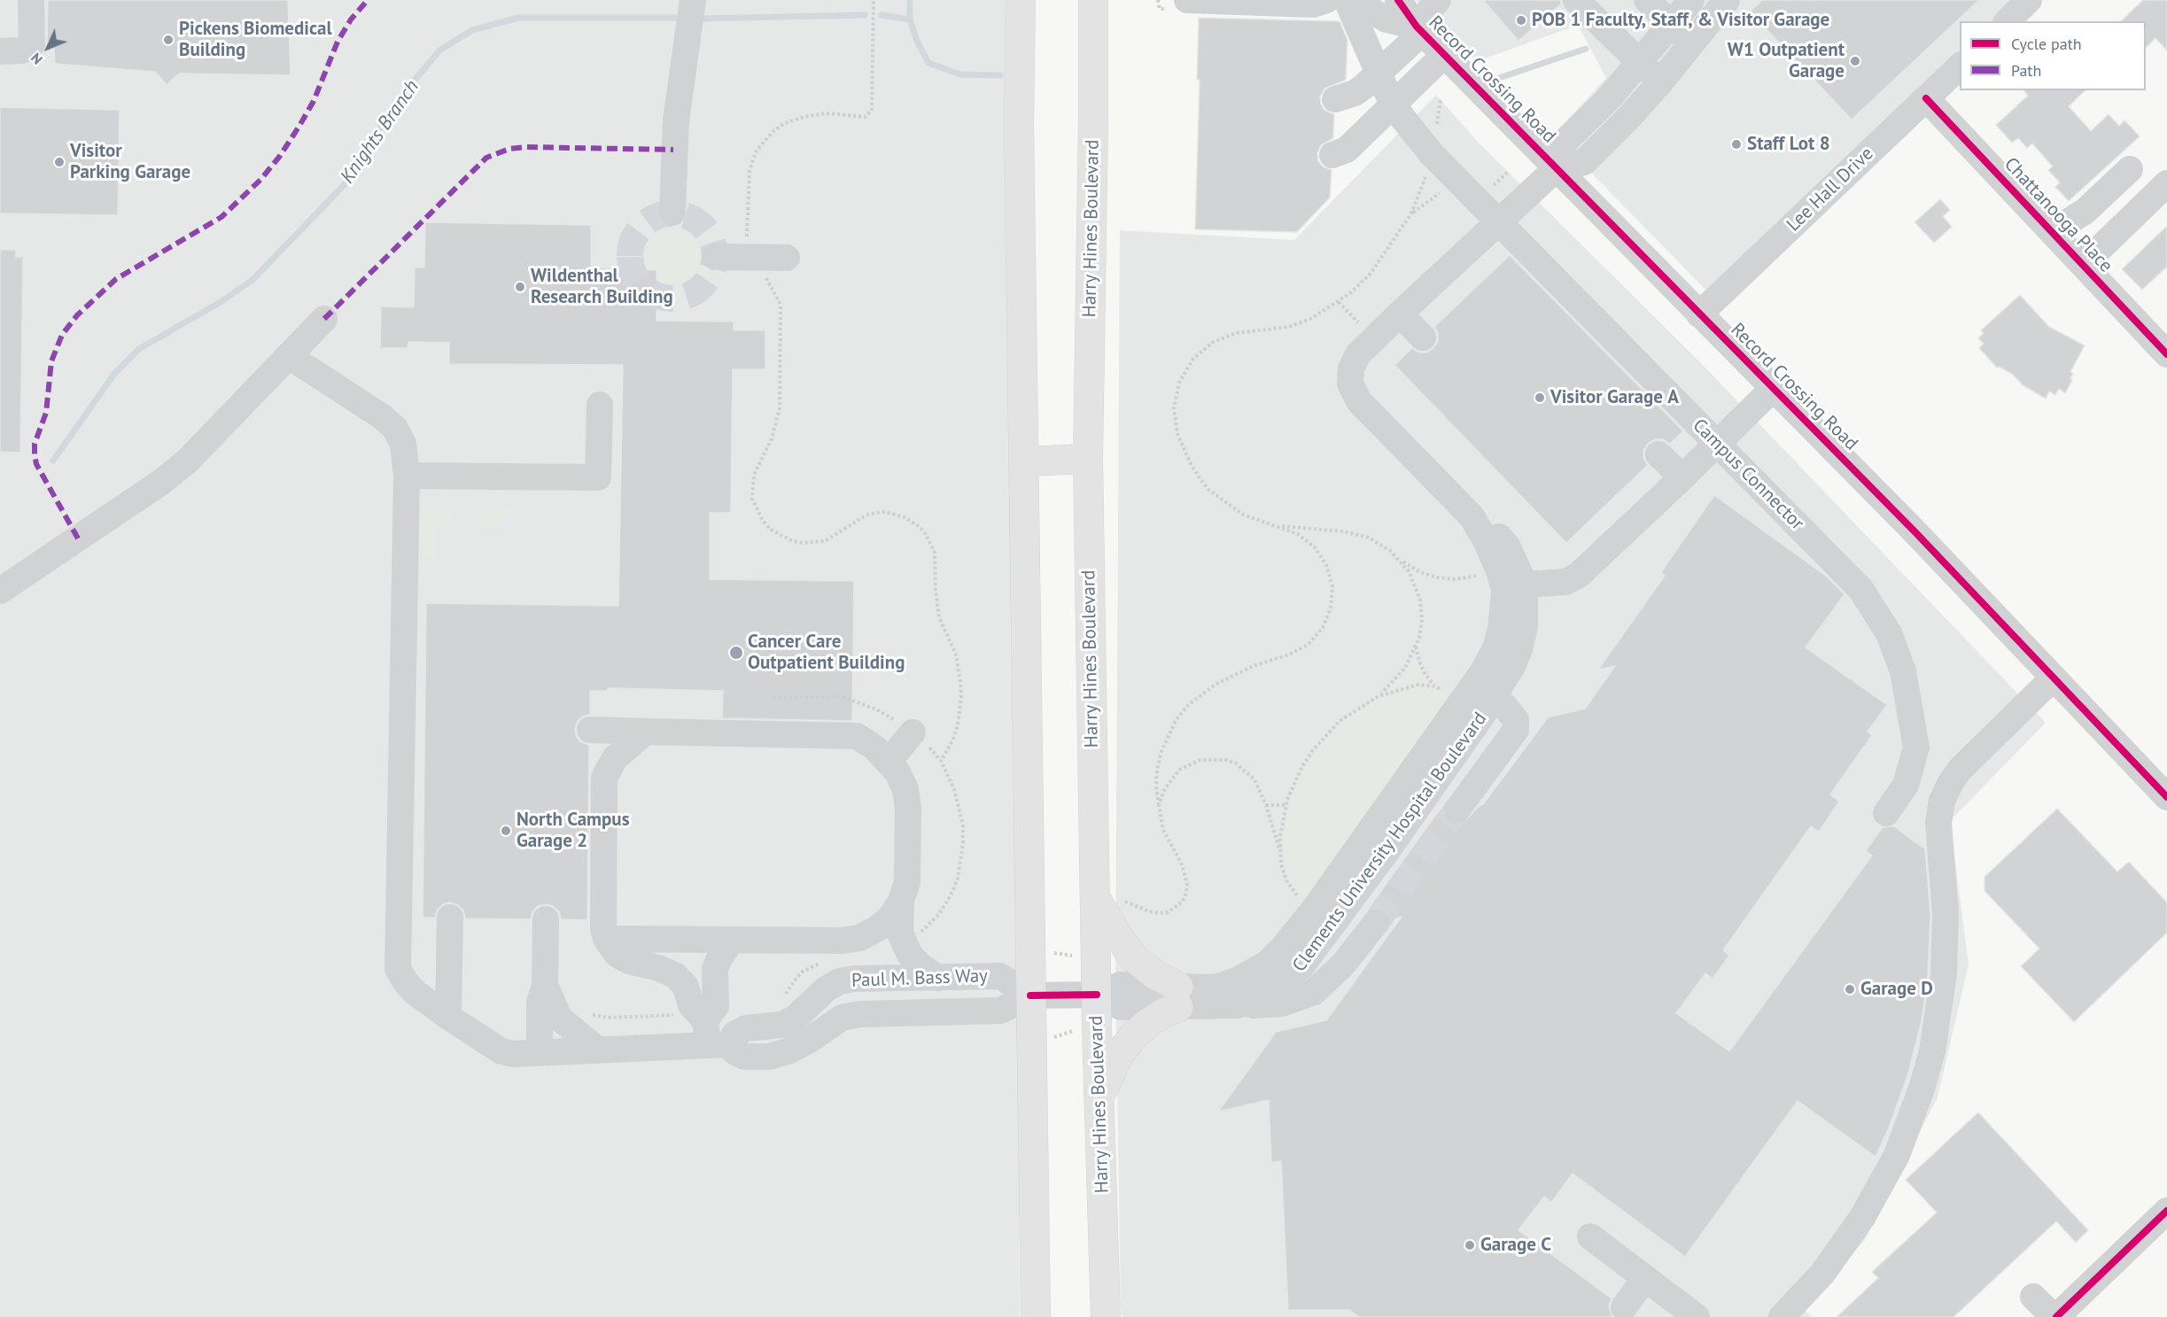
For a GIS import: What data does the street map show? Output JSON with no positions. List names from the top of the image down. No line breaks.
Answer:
{"streets":{"main road":["Harry Hines Boulevard"],"street":["Record Crossing Road","Lee Hall Drive","Chattanooga Place","Campus Connector","Clements University Hospital Boulevard","Paul M. Bass Way"]},"crossings":[["Record Crossing Road","Lee Hall Drive"],["Lee Hall Drive","Chattanooga Place"],["Harry Hines Boulevard","Clements University Hospital Boulevard"]],"water":["Knights Branch"],"places":["POB 1 Faculty, Staff, & Visitor Garage","Pickens Biomedical Building","W1 Outpatient Garage","Staff Lot 8","Visitor Parking Garage","Wildenthal Research Building","Visitor Garage A","Cancer Care Outpatient Building","North Campus Garage 2","Garage D","Garage C"],"legend":["Cycle path","Path"],"north":"bottom left"}
